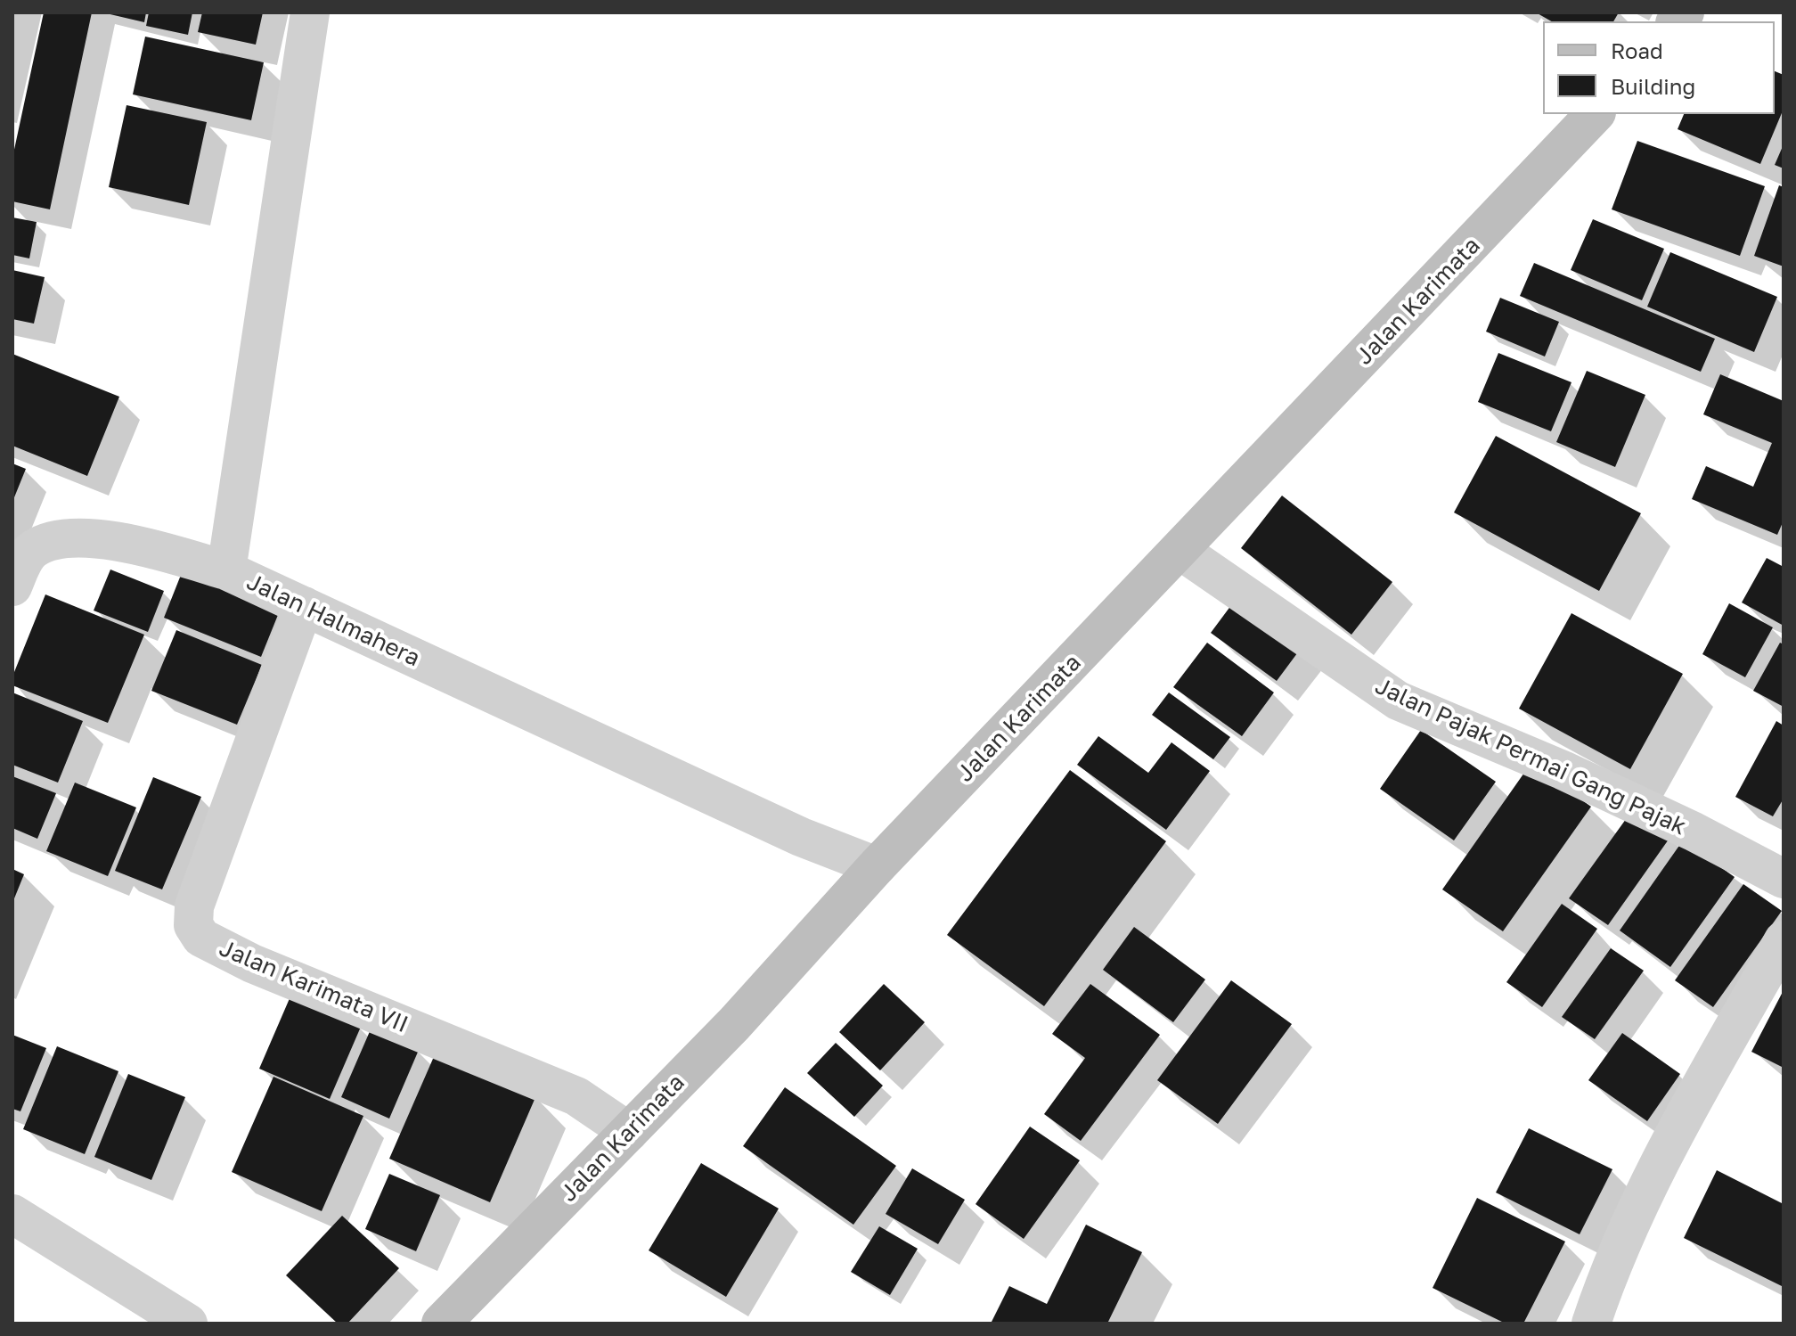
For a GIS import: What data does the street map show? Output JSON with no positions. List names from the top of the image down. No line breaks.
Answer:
{"streets":{"main road":["Jalan Karimata"],"street":["Jalan Halmahera","Jalan Pajak Permai Gang Pajak","Jalan Karimata VII"]},"crossings":[["Jalan Karimata","Jalan Halmahera"],["Jalan Karimata","Jalan Pajak Permai Gang Pajak"],["Jalan Karimata","Jalan Karimata VII"],["Jalan Halmahera","Jalan Karimata VII"]],"legend":["Road","Building"]}
